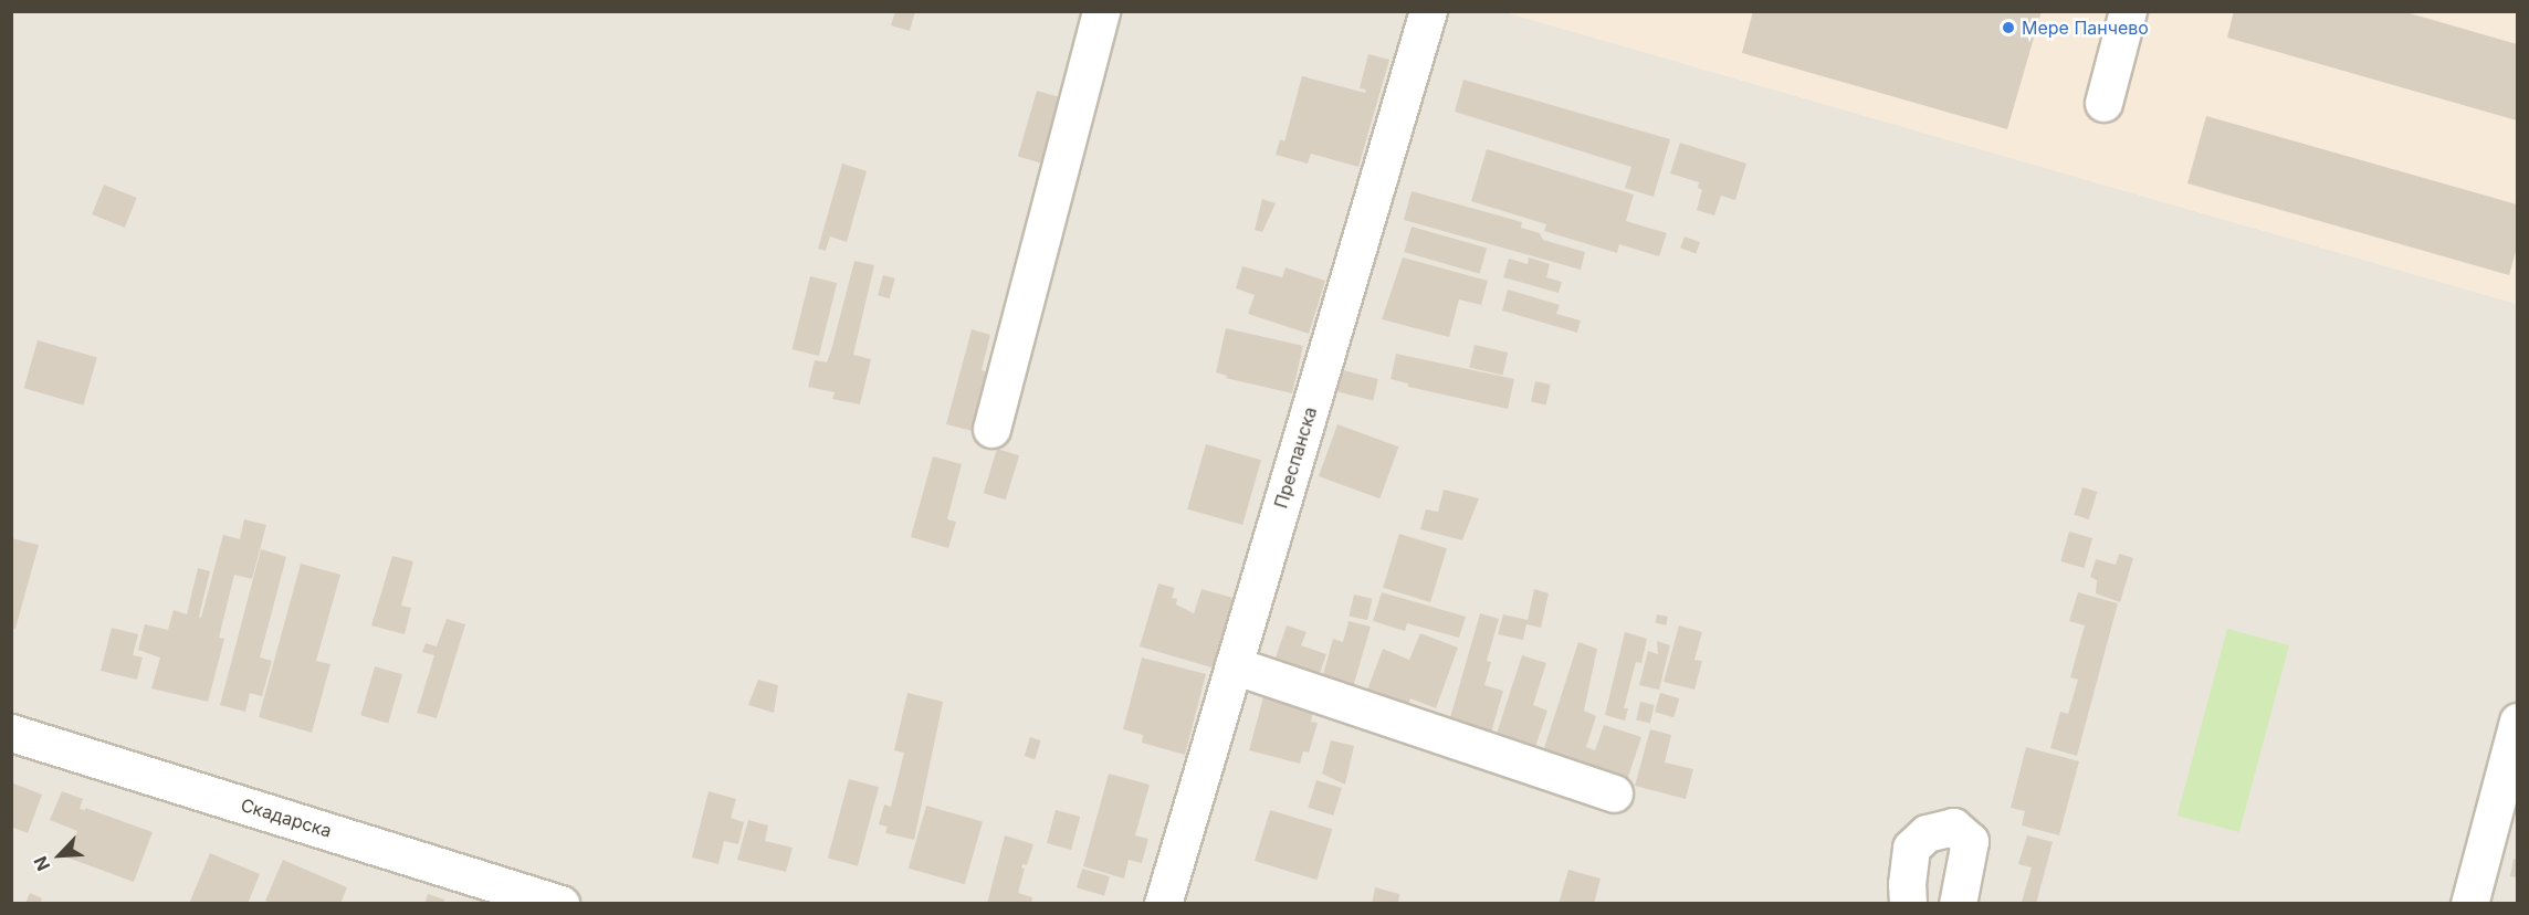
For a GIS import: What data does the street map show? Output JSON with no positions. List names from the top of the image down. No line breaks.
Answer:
{"streets":{"street":["Преспанска","Скадарска"]},"places":["Мере Панчево"],"north":"bottom left"}
